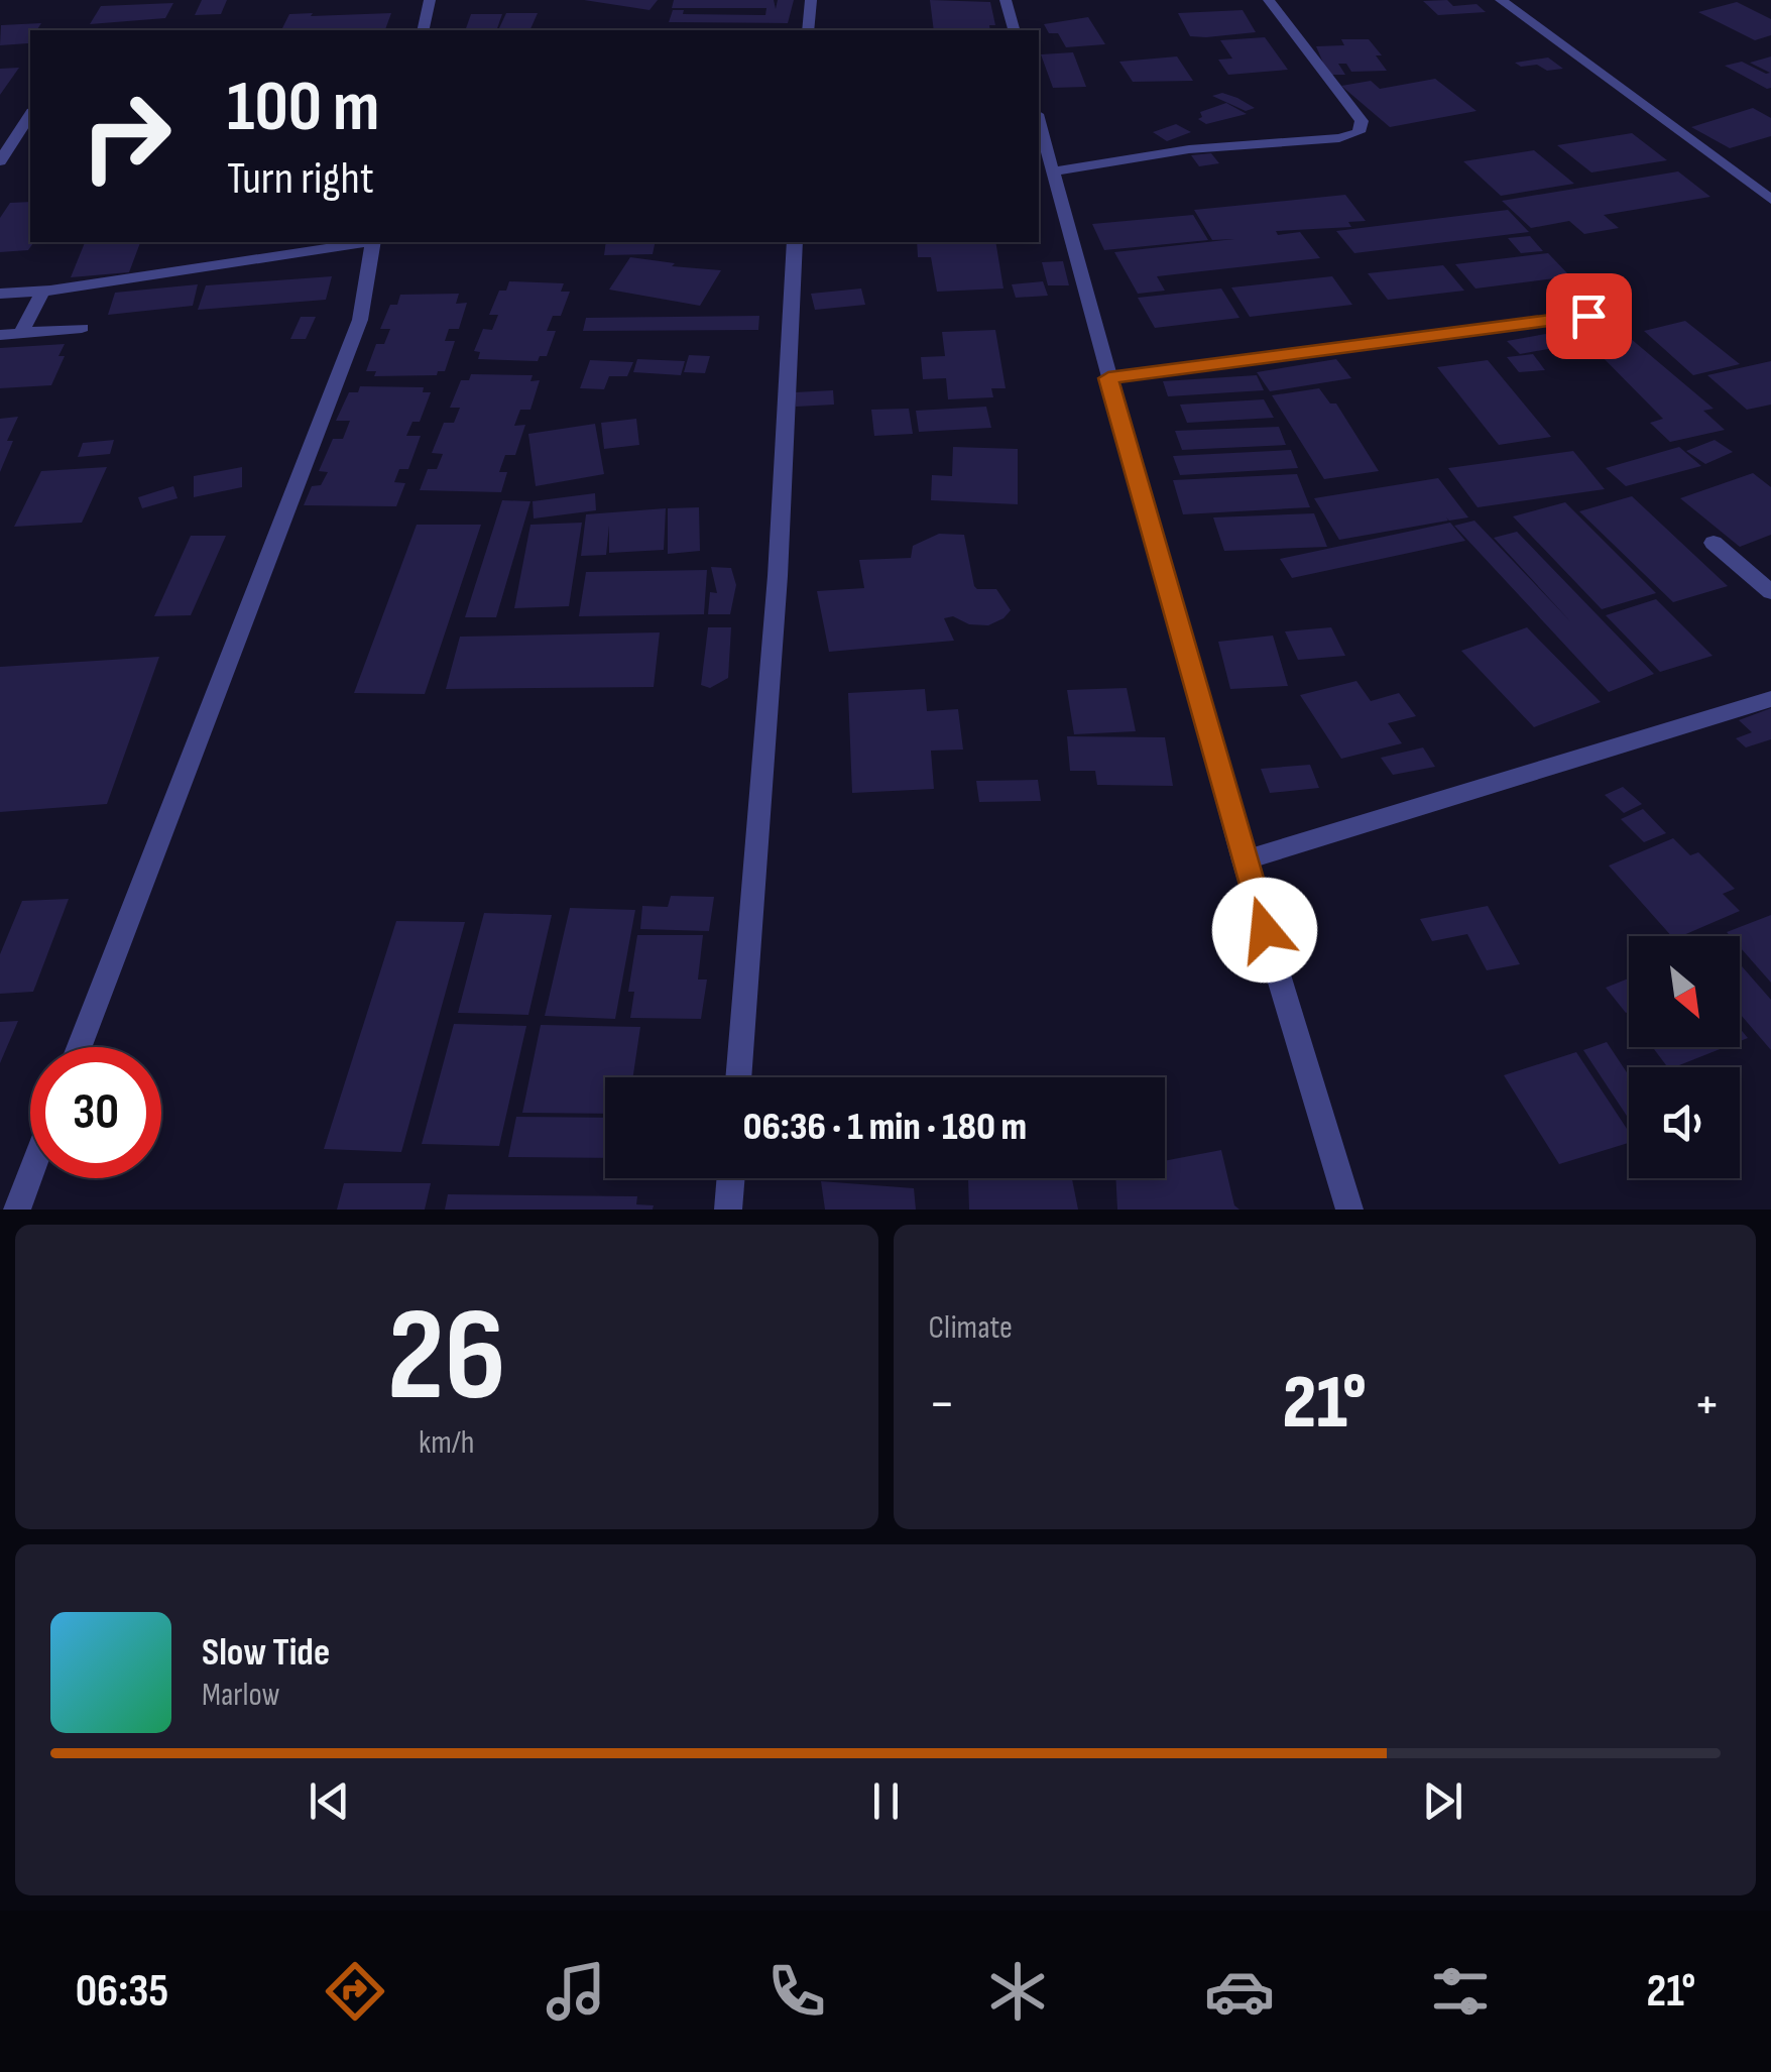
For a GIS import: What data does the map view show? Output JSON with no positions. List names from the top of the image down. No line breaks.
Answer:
{"north":"bottom right","page":{"turn":["100 m","Turn right"],"limit":"30","trip":"06:36 · 1 min · 180 m","tile":[["26","km/h"],"Climate"],"heat":["−","21°","+"],"song":["Slow Tide","Marlow"],"tabs":["06:35","21°"]}}
